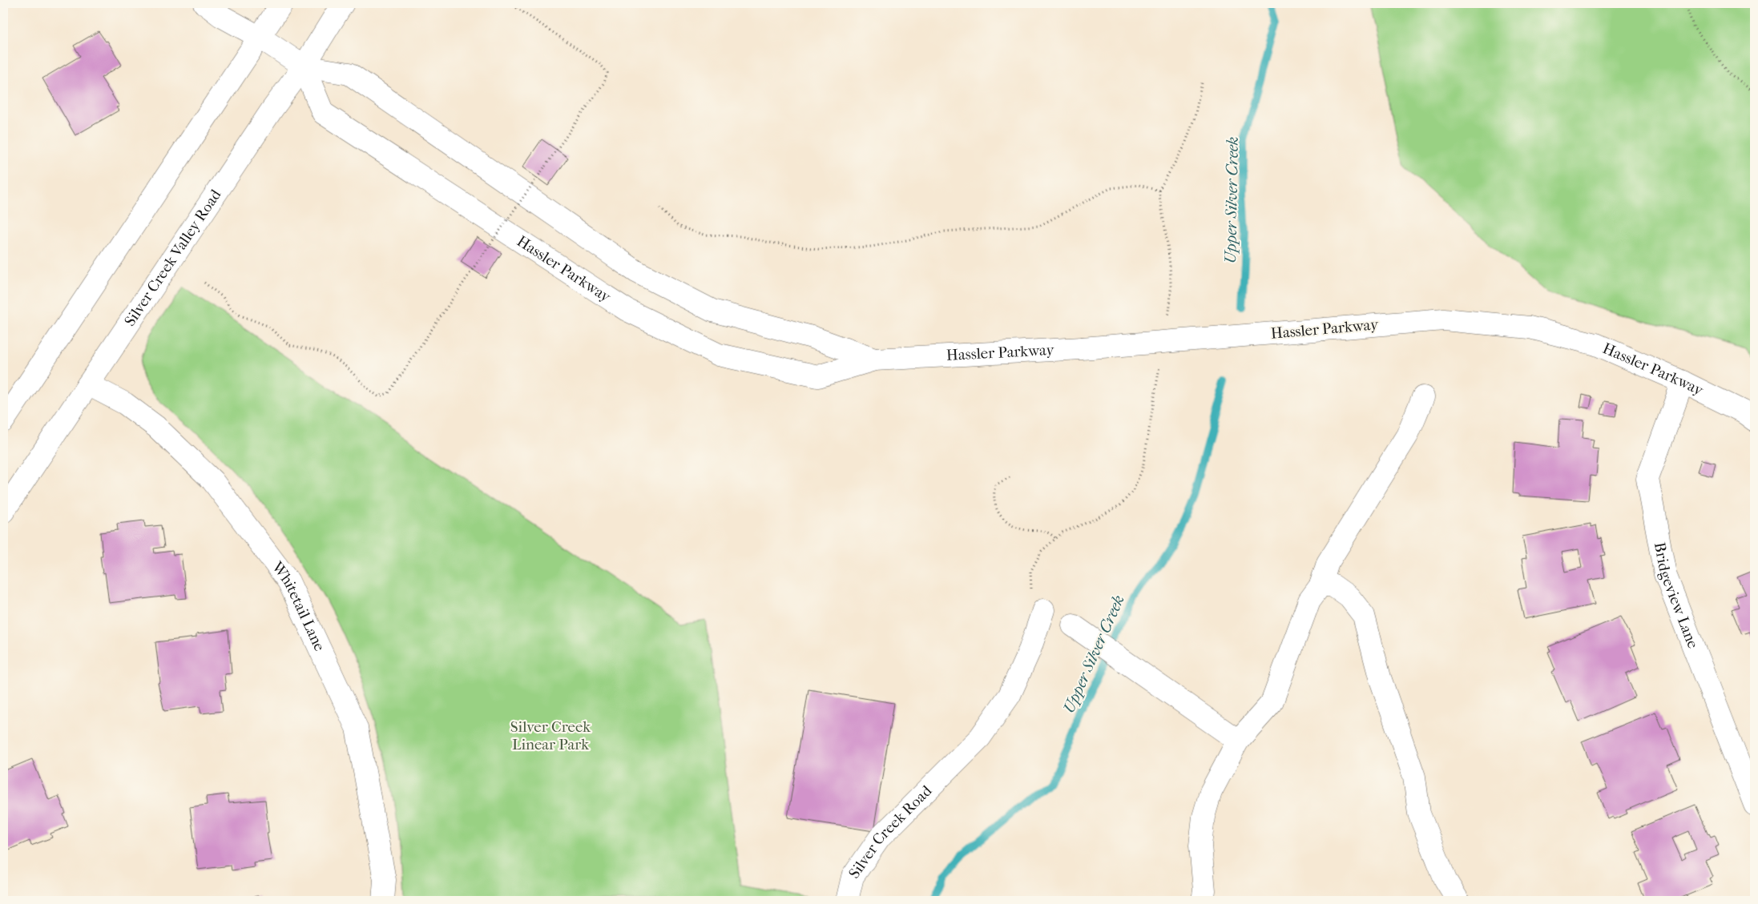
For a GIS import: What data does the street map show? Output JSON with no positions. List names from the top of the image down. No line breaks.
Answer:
{"streets":{"street":["Silver Creek Valley Road","Hassler Parkway","Bridgeview Lane","Whitetail Lane","Silver Creek Road"]},"crossings":[["Silver Creek Valley Road","Hassler Parkway"],["Silver Creek Valley Road","Whitetail Lane"],["Hassler Parkway","Bridgeview Lane"]],"water":["Upper Silver Creek"],"parks":["Silver Creek Linear Park"]}
